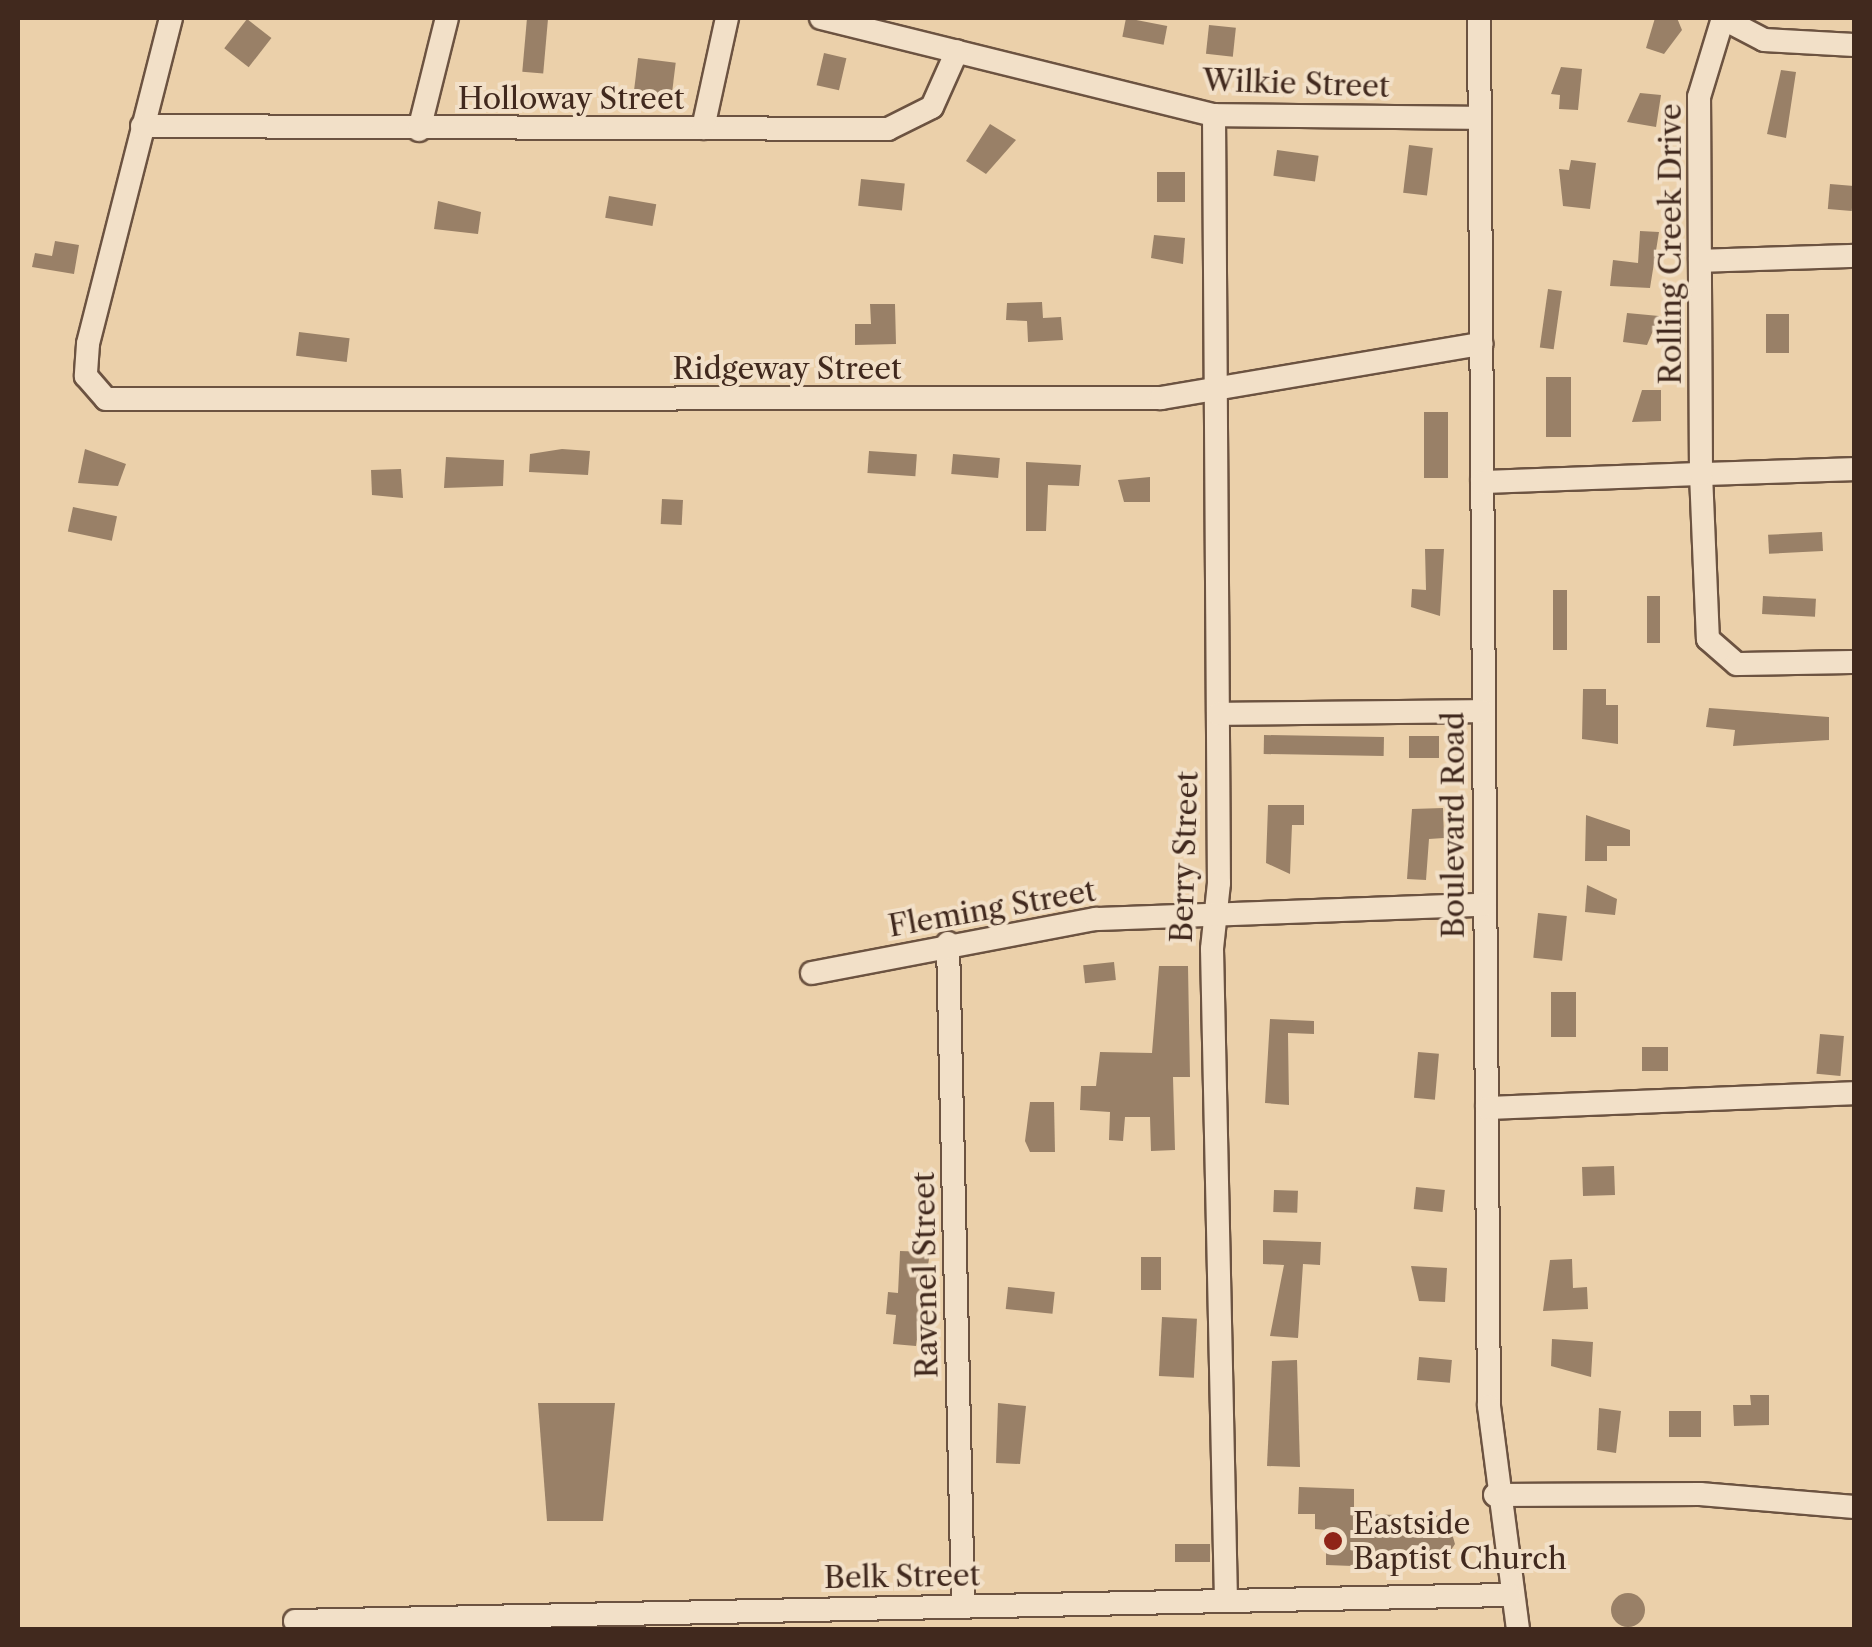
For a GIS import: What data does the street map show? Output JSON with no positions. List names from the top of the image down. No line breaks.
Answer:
{"streets":{"street":["Wilkie Street","Holloway Street","Rolling Creek Drive","Ridgeway Street","Boulevard Road","Berry Street","Fleming Street","Ravenel Street","Belk Street"]},"crossings":[["Wilkie Street","Holloway Street"],["Wilkie Street","Boulevard Road"],["Wilkie Street","Berry Street"],["Holloway Street","Ridgeway Street"],["Ridgeway Street","Boulevard Road"],["Ridgeway Street","Berry Street"],["Boulevard Road","Fleming Street"],["Boulevard Road","Belk Street"],["Berry Street","Fleming Street"],["Berry Street","Belk Street"],["Fleming Street","Ravenel Street"],["Ravenel Street","Belk Street"]],"places":["Eastside Baptist Church"]}
